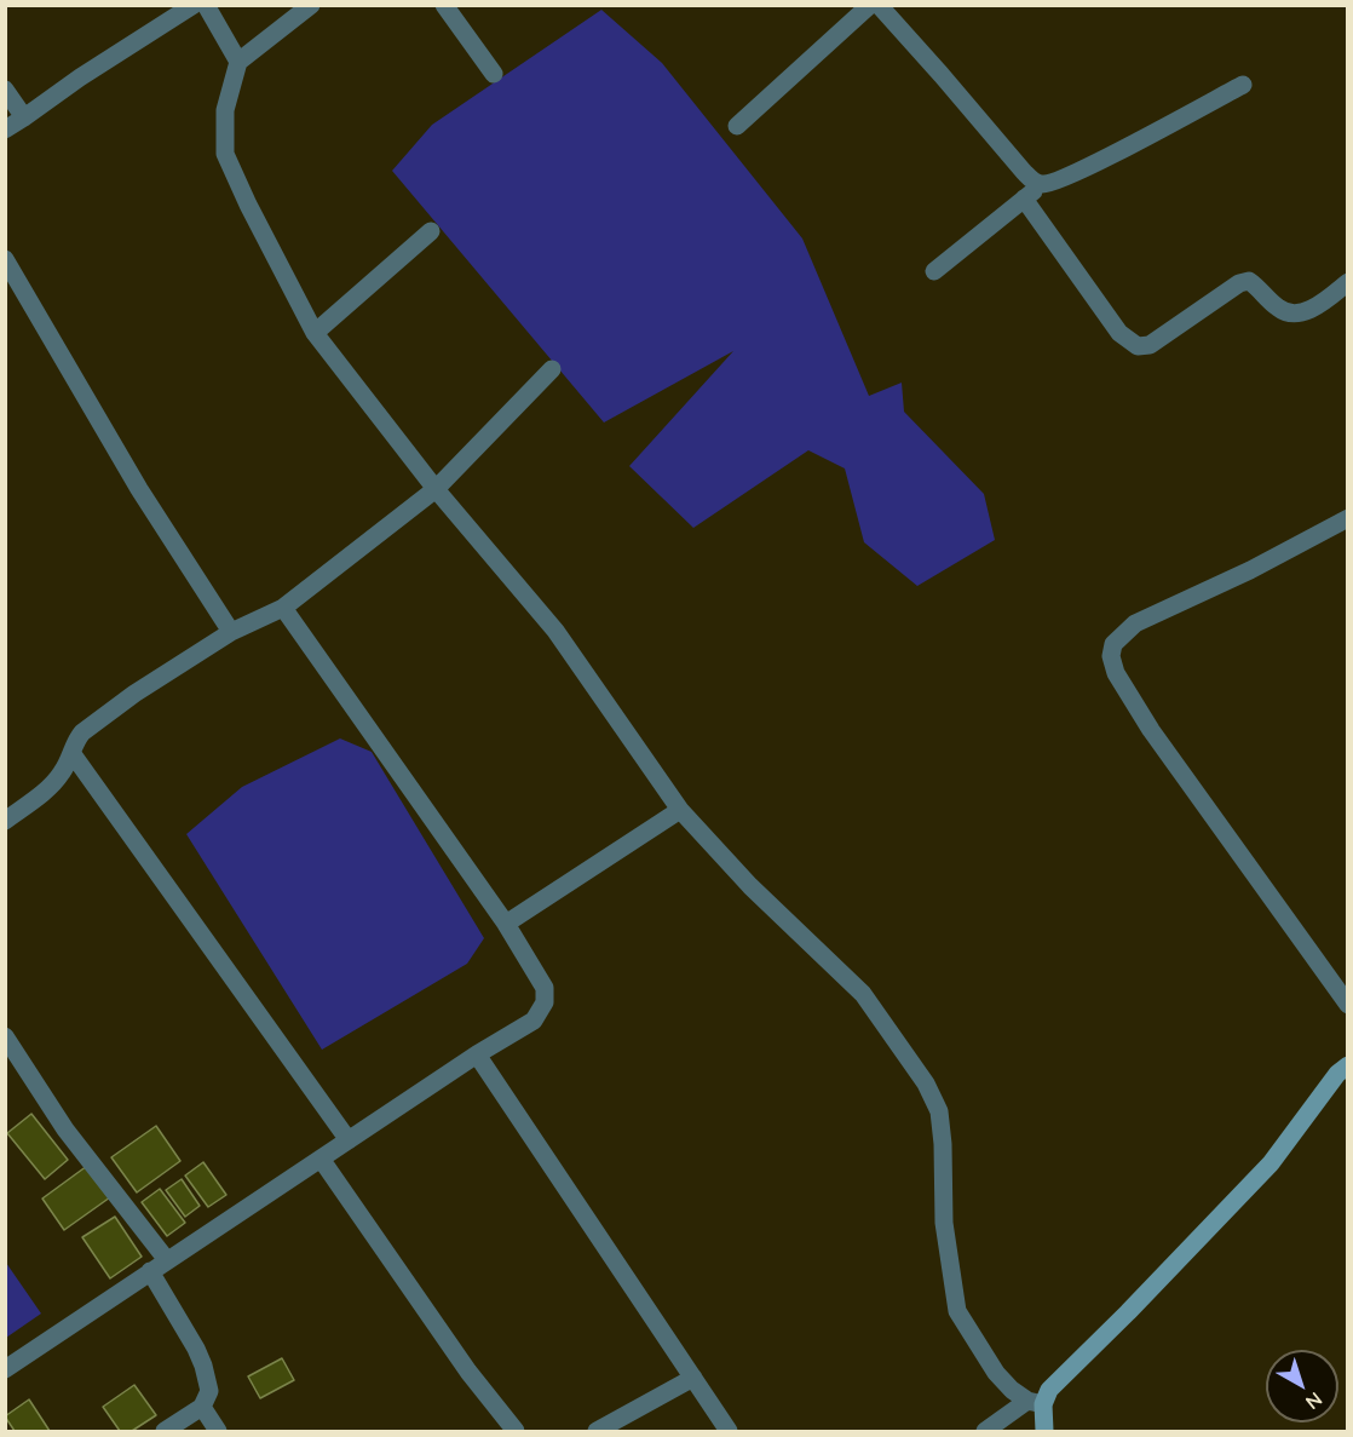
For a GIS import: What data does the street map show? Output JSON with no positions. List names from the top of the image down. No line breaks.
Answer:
{"north":"bottom right"}
